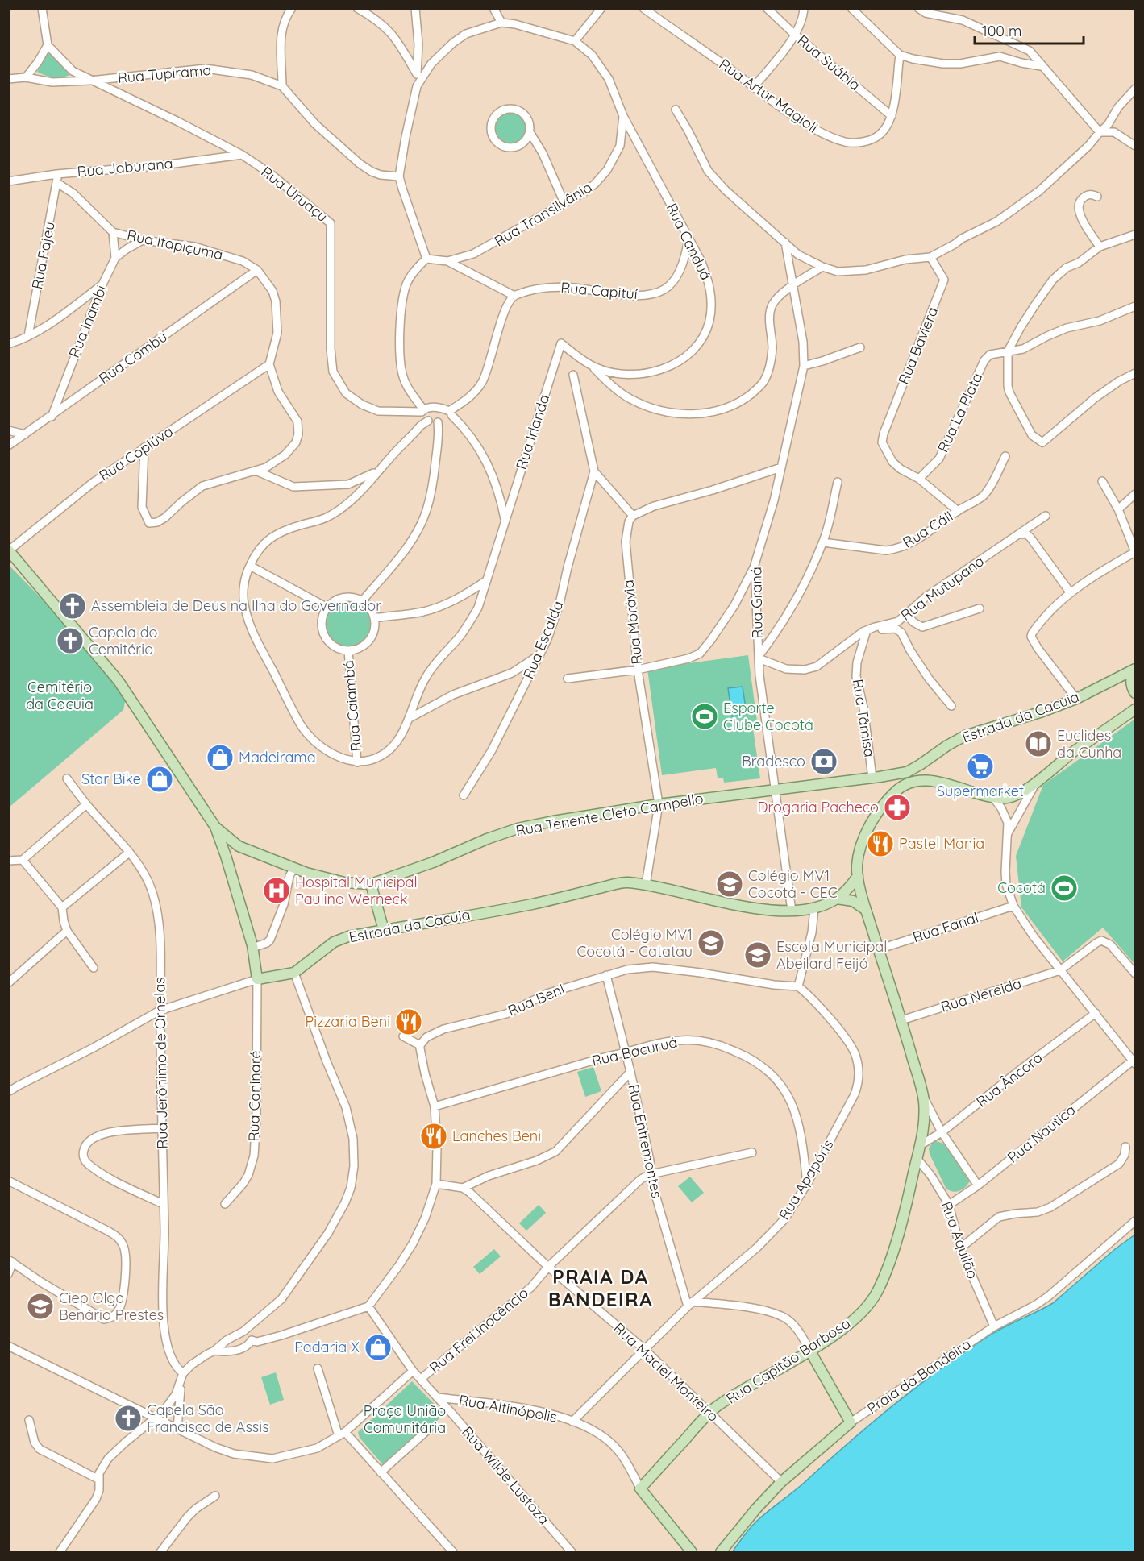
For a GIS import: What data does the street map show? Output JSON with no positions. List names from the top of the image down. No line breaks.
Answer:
{"streets":{"main road":["Estrada da Cacuia","Rua Tenente Cleto Campello","Rua Capitão Barbosa","Praia da Bandeira","Rua Altinópolis"],"street":["Rua Suábia","Rua Tupirama","Rua Artur Magioli","Rua Jaburana","Rua Uruaçu","Rua Transilvânia","Rua Canduá","Rua Itapiçuma","Rua Pajeu","Rua Capituí","Rua Inambi","Rua Baviera","Rua Combú","Rua La Plata","Rua Irlanda","Rua Copiúva","Rua Cáli","Rua Mutupana","Rua Graná","Rua Morávia","Rua Escalda","Rua Caiambá","Rua Tâmisa","Rua Fanal","Rua Nereida","Rua Beni","Rua Bacuruá","Rua Jerônimo de Ornelas","Rua Âncora","Rua Caninaré","Rua Nautica","Rua Entremontes","Rua Apapóris","Rua Aquilão","Rua Frei Inocêncio","Rua Maciel Monteiro","Rua Wilde Lustoza"]},"crossings":[["Rua Suábia","Rua Artur Magioli"],["Rua Tupirama","Rua Uruaçu"],["Rua Tupirama","Rua Transilvânia"],["Rua Jaburana","Rua Uruaçu"],["Rua Jaburana","Rua Pajeu"],["Rua Transilvânia","Rua Canduá"],["Rua Canduá","Rua Capituí"],["Rua Canduá","Rua Irlanda"],["Rua Itapiçuma","Rua Pajeu"],["Rua Itapiçuma","Rua Inambi"],["Rua Itapiçuma","Rua Combú"],["Rua Inambi","Rua Combú"],["Rua Baviera","Rua La Plata"],["Rua Baviera","Rua Cáli"],["Rua Irlanda","Rua Caiambá"],["Rua Mutupana","Rua Graná"],["Rua Mutupana","Rua Tâmisa"],["Rua Graná","Estrada da Cacuia"],["Rua Graná","Rua Tenente Cleto Campello"],["Rua Morávia","Estrada da Cacuia"],["Rua Morávia","Rua Tenente Cleto Campello"],["Estrada da Cacuia","Rua Tâmisa"],["Estrada da Cacuia","Rua Tenente Cleto Campello"],["Estrada da Cacuia","Rua Fanal"],["Estrada da Cacuia","Rua Caninaré"],["Estrada da Cacuia","Rua Capitão Barbosa"],["Rua Tâmisa","Rua Tenente Cleto Campello"],["Rua Fanal","Rua Capitão Barbosa"],["Rua Nereida","Rua Capitão Barbosa"],["Rua Beni","Rua Entremontes"],["Rua Beni","Rua Apapóris"],["Rua Bacuruá","Rua Entremontes"],["Rua Bacuruá","Rua Apapóris"],["Rua Âncora","Rua Capitão Barbosa"],["Rua Nautica","Rua Aquilão"],["Rua Entremontes","Rua Apapóris"],["Rua Entremontes","Rua Frei Inocêncio"],["Rua Apapóris","Rua Maciel Monteiro"],["Rua Apapóris","Rua Altinópolis"],["Rua Aquilão","Rua Capitão Barbosa"],["Rua Aquilão","Praia da Bandeira"],["Rua Frei Inocêncio","Rua Maciel Monteiro"],["Rua Frei Inocêncio","Rua Wilde Lustoza"],["Rua Capitão Barbosa","Rua Maciel Monteiro"],["Rua Capitão Barbosa","Rua Altinópolis"],["Rua Maciel Monteiro","Praia da Bandeira"],["Rua Altinópolis","Rua Wilde Lustoza"]],"districts":["PRAIA DA BANDEIRA"],"parks":["Cemitério da Cacuia","Praça União Comunitária"],"places":{"church":["Assembleia de Deus na Ilha do Governador","Capela do Cemitério","Capela São Francisco de Assis"],"sports":["Esporte Clube Cocotá","Cocotá"],"library":["Euclides da Cunha"],"shop":["Madeirama","Star Bike","Padaria X"],"bank":["Bradesco"],"supermarket":["Supermarket"],"pharmacy":["Drogaria Pacheco"],"restaurant":["Pastel Mania","Pizzaria Beni","Lanches Beni"],"school or university":["Colégio MV1 Cocotá - CEC","Colégio MV1 Cocotá - Catatau","Escola Municipal Abeilard Feijó","Ciep Olga Benário Prestes"],"hospital":["Hospital Municipal Paulino Werneck"]},"scale_bar":"100 m"}
